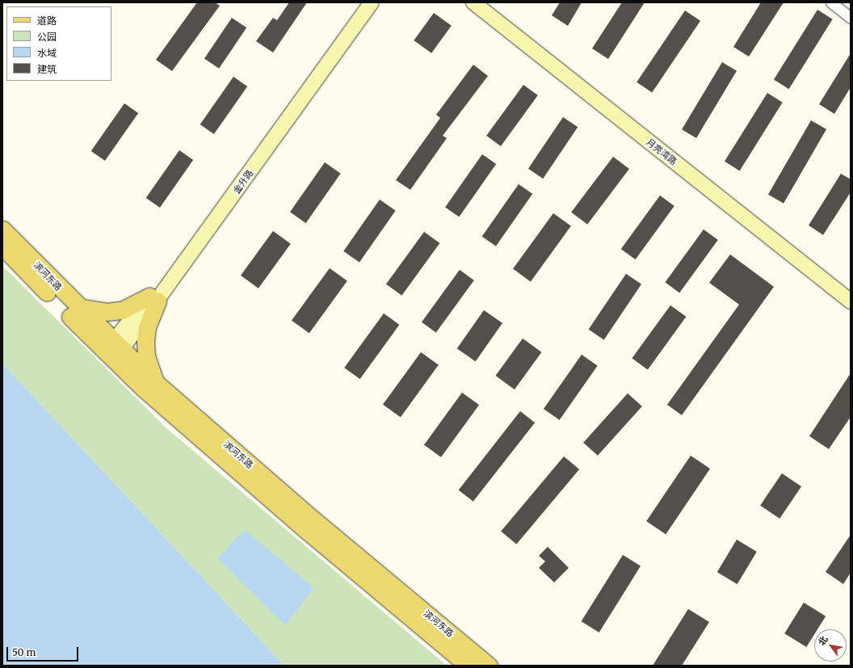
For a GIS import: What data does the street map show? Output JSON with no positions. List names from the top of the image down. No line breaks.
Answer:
{"streets":{"main road":["月亮湾路","金升路","滨河东路"]},"crossings":[["金升路","滨河东路"]],"legend":["道路","公园","水域","建筑"],"scale_bar":"50 m","north":"top left"}
